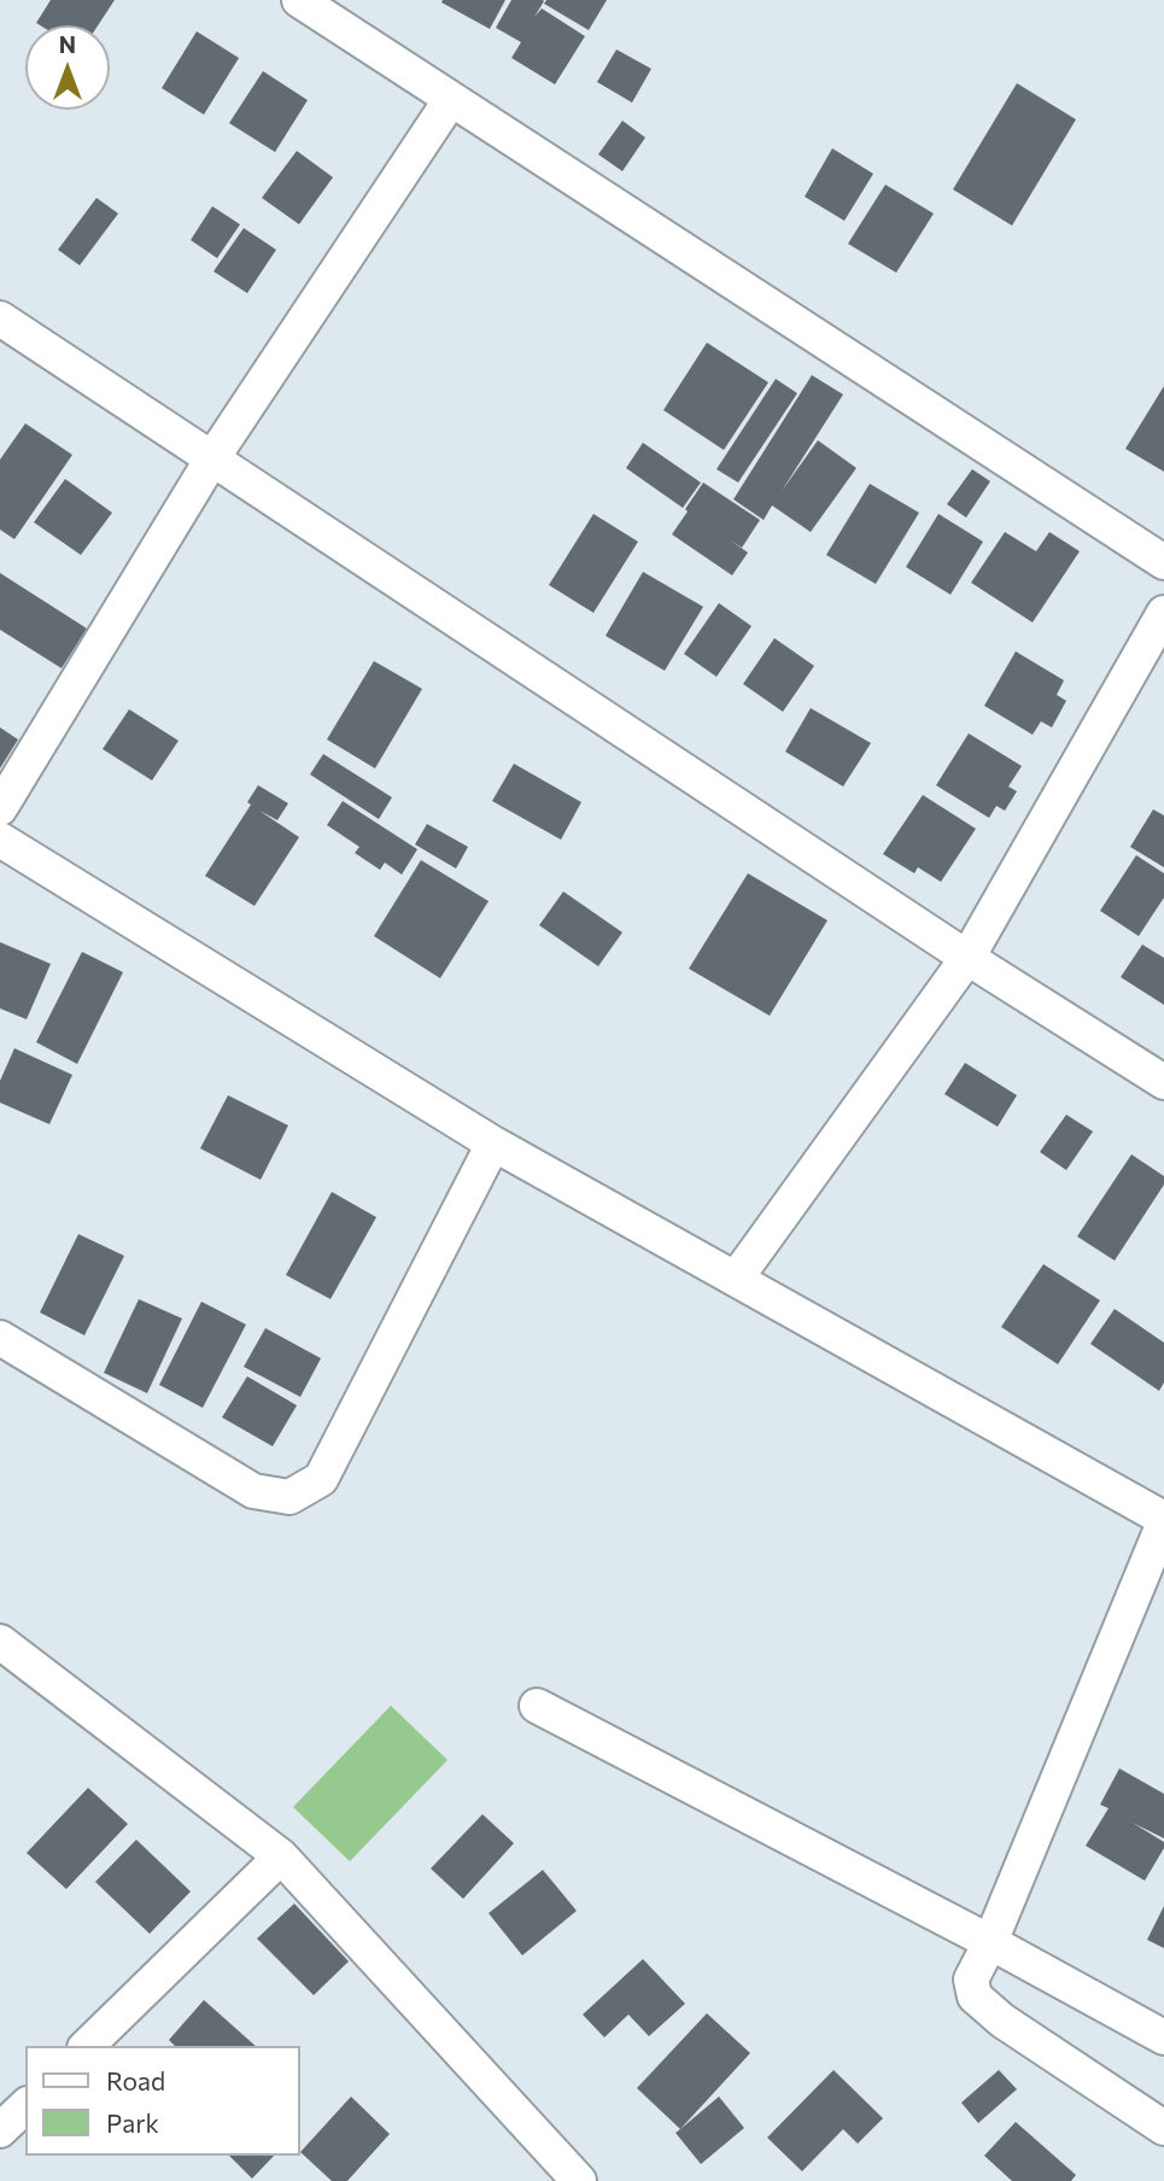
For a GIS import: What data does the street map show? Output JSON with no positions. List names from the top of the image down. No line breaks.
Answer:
{"legend":["Road","Park"],"north":"top"}
